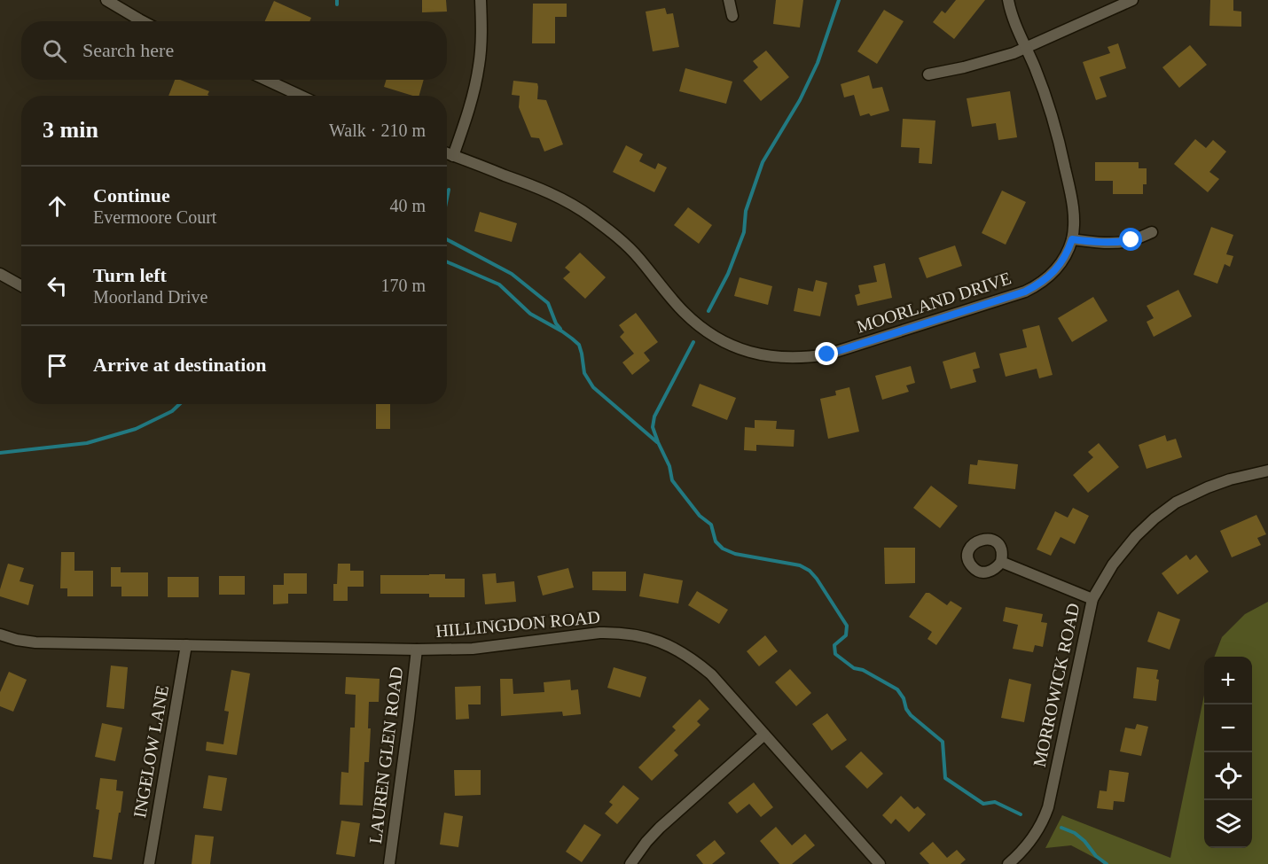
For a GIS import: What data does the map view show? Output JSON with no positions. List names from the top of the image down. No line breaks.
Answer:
{"streets":{"street":["MOORLAND DRIVE","HILLINGDON ROAD","MORROWICK ROAD","INGELOW LANE","LAUREN GLEN ROAD"]},"crossings":[["HILLINGDON ROAD","INGELOW LANE"],["HILLINGDON ROAD","LAUREN GLEN ROAD"]],"page":{"search":"Search here","heading":["3 min","Walk · 210 m"],"list":[["Continue","Evermoore Court","40 m"],["Turn left","Moorland Drive","170 m"],"Arrive at destination"],"map_buttons":["+","−"]}}
